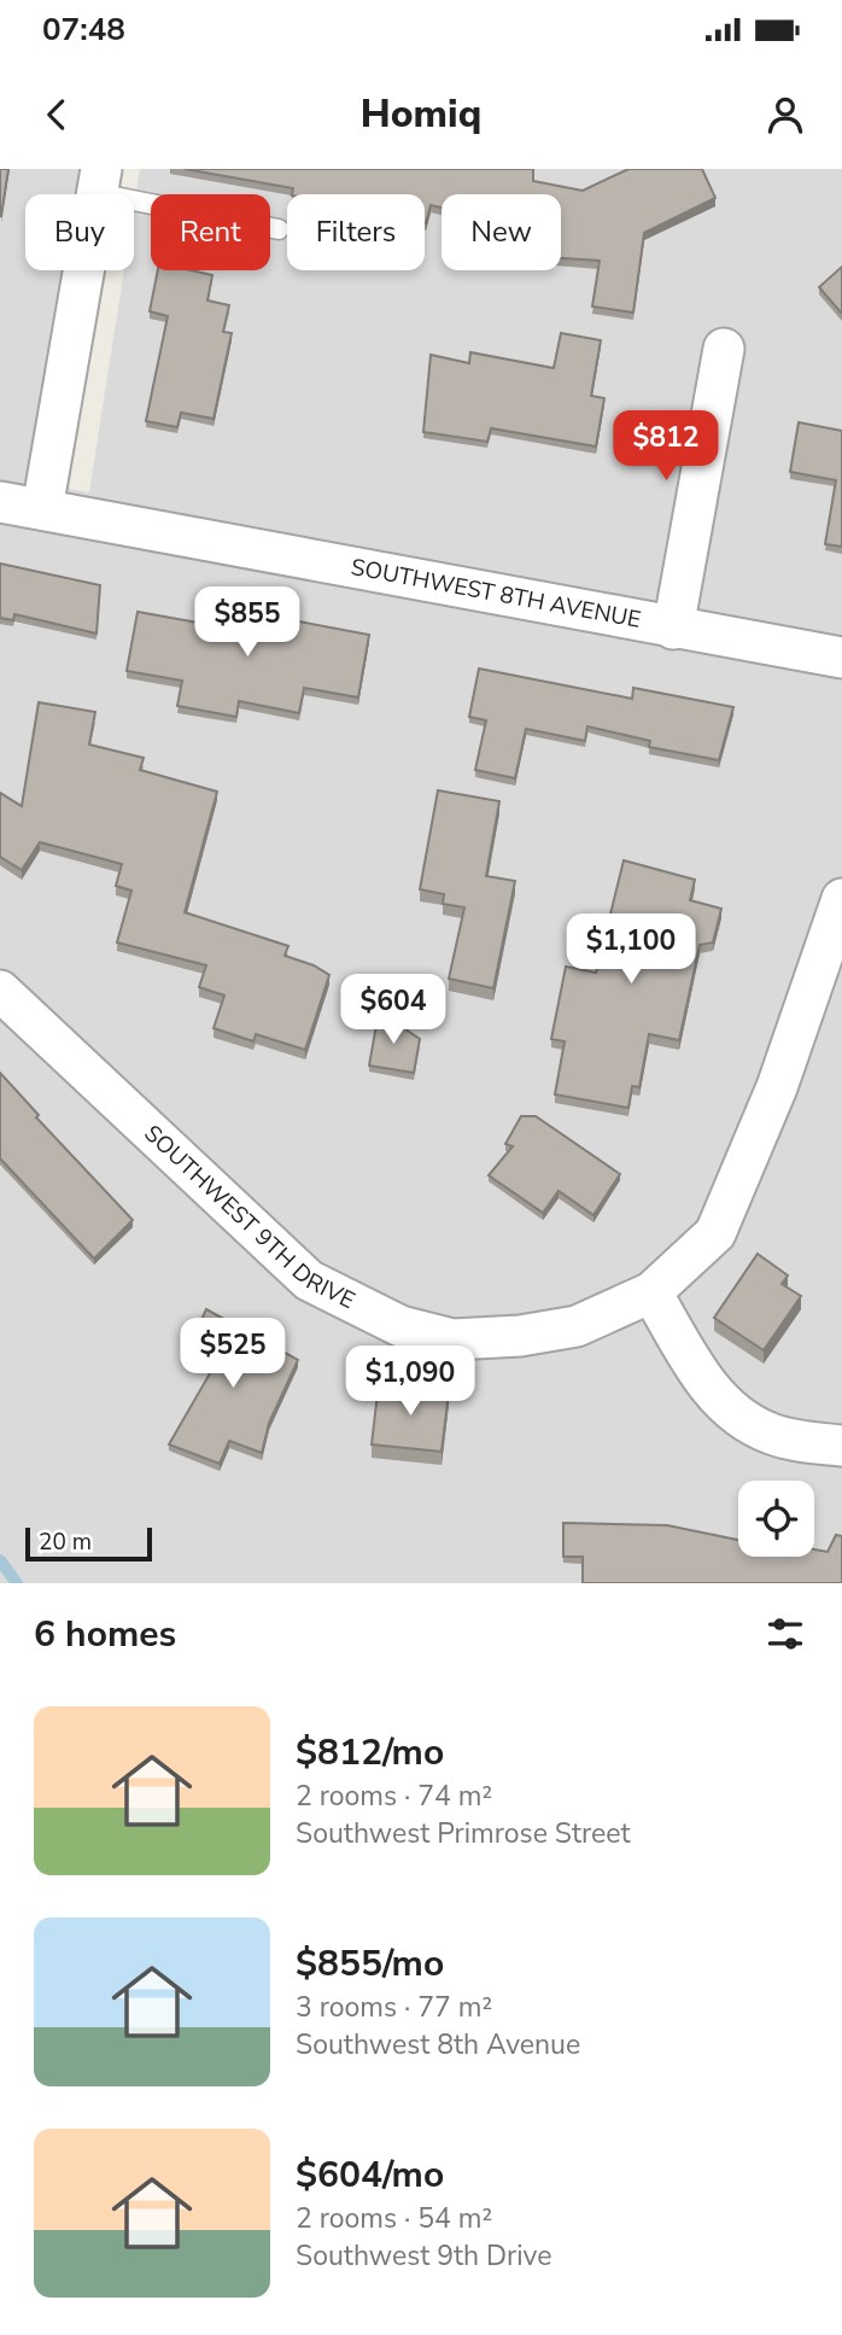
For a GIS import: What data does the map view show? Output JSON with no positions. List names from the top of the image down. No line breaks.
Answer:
{"streets":{"street":["SOUTHWEST 8TH AVENUE","SOUTHWEST 9TH DRIVE"]},"scale_bar":"20 m","page":{"status":"07:48","header":"Homiq","chip":["Buy","Rent","Filters","New"],"price":["$812","$855","$1,100","$604","$525","$1,090"],"scale":"20 m","heading":"6 homes","list":[{"name":"$812/mo","note":"2 rooms · 74 m² · Southwest Primrose Street"},{"name":"$855/mo","note":"3 rooms · 77 m² · Southwest 8th Avenue"},{"name":"$604/mo","note":"2 rooms · 54 m² · Southwest 9th Drive"}]}}
